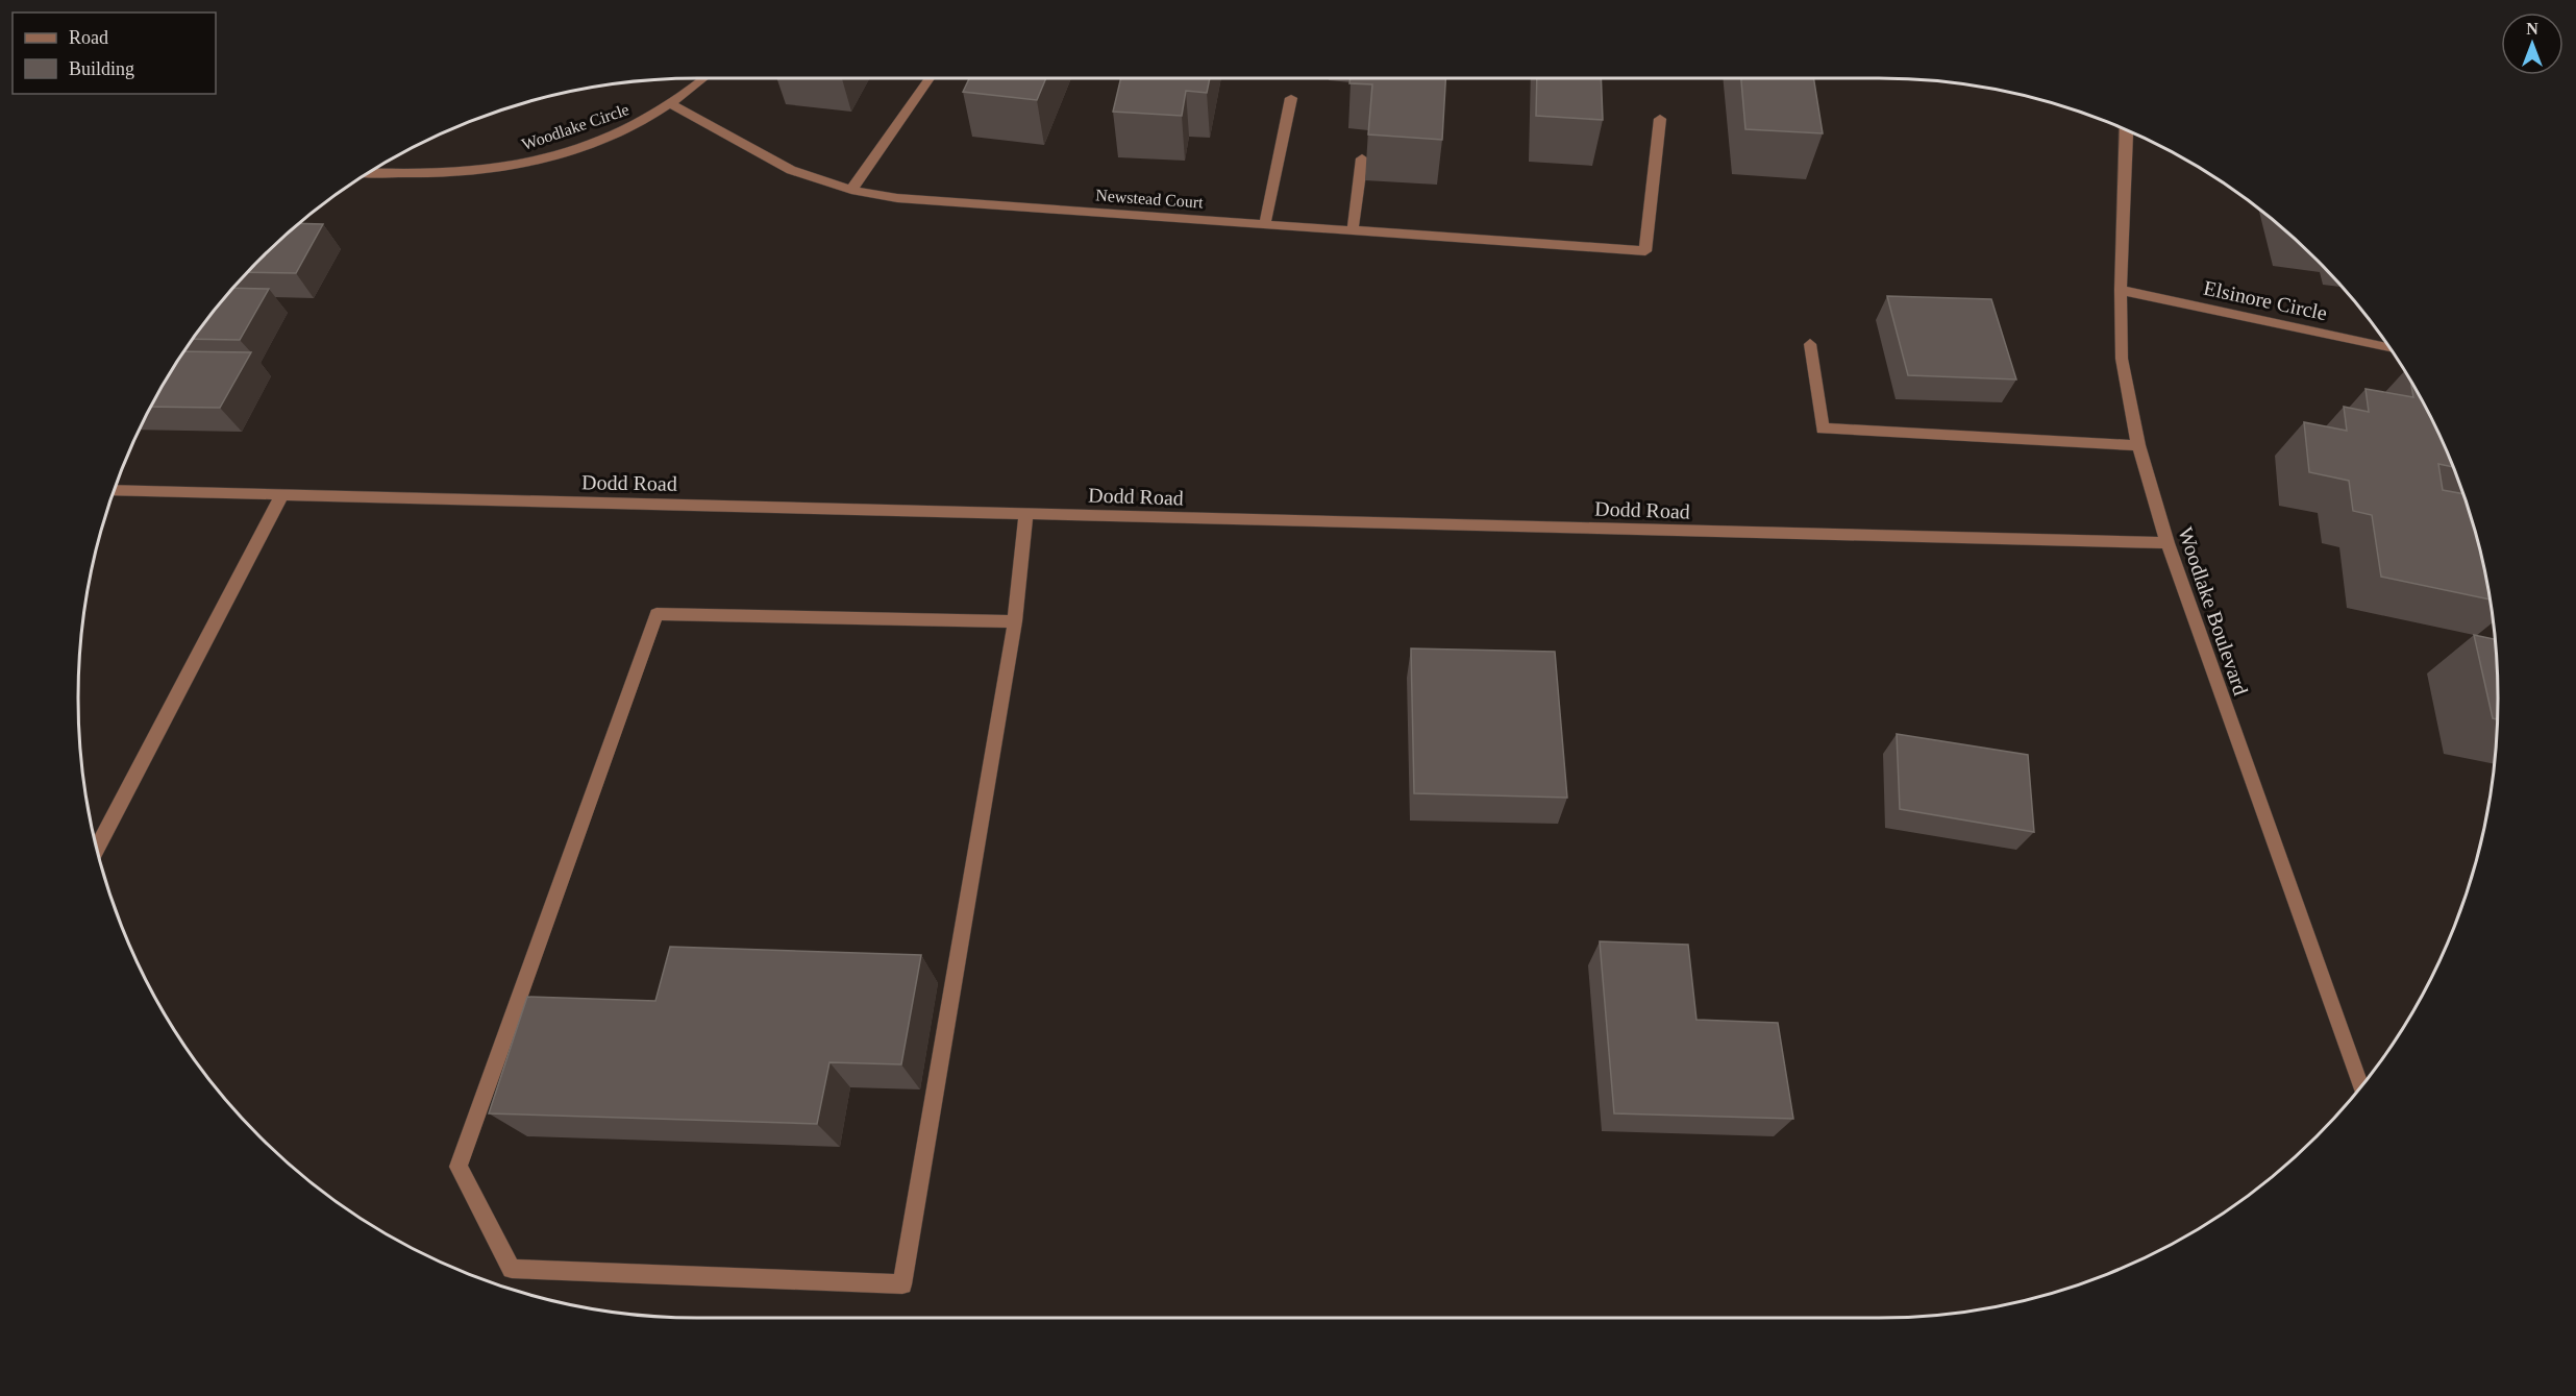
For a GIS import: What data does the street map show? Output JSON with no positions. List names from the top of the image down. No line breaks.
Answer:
{"streets":{"street":["Woodlake Circle","Newstead Court","Elsinore Circle","Dodd Road","Woodlake Boulevard"]},"crossings":[["Woodlake Circle","Newstead Court"],["Elsinore Circle","Woodlake Boulevard"],["Dodd Road","Woodlake Boulevard"]],"legend":["Road","Building"],"north":"top"}
